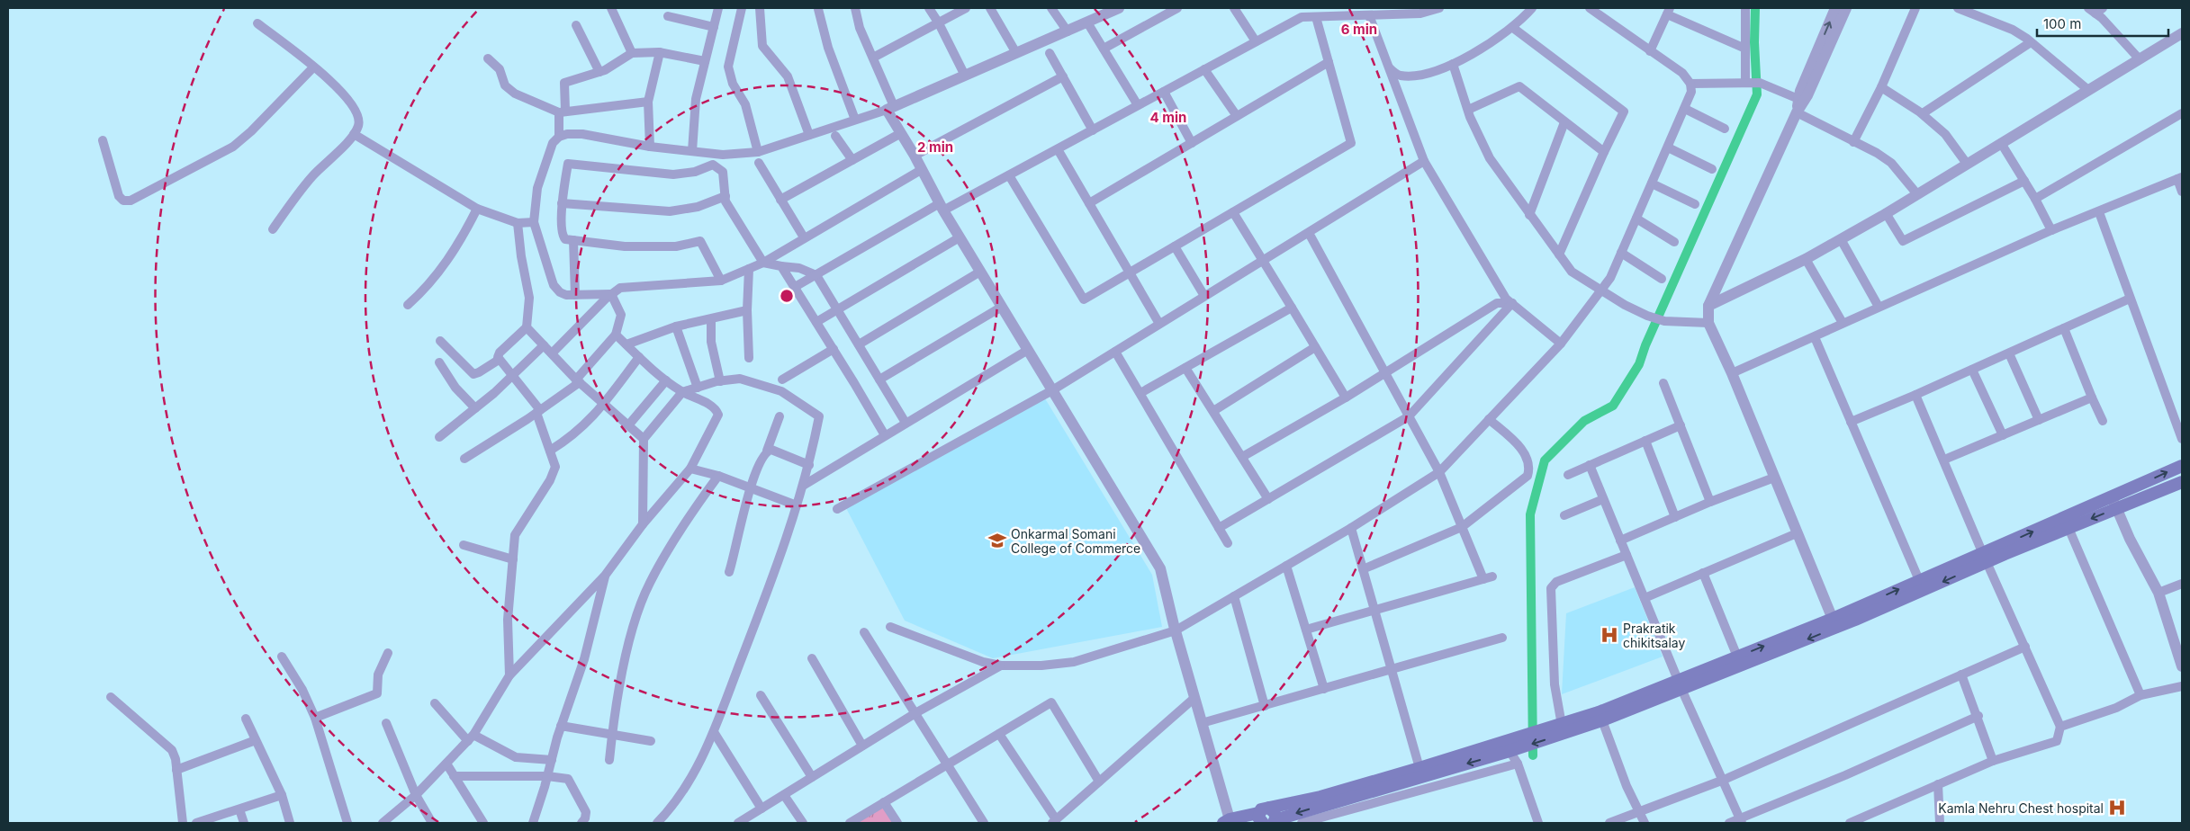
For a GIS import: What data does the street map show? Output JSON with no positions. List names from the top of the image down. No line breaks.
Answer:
{"places":{"school or university":["Onkarmal Somani College of Commerce"],"hospital":["Prakratik chikitsalay","Kamla Nehru Chest hospital"]},"scale_bar":"100 m","rings":["6 min","4 min","2 min"]}
